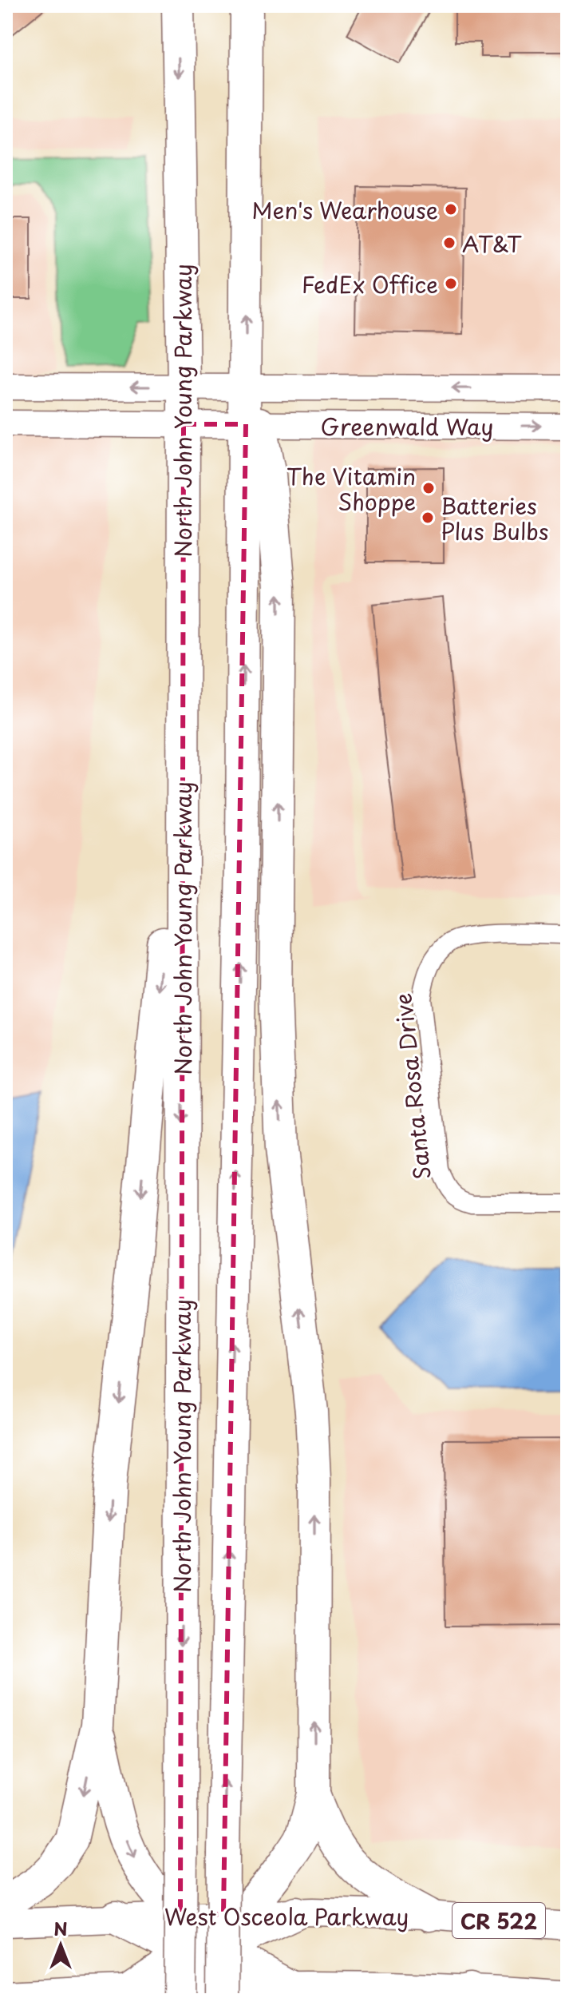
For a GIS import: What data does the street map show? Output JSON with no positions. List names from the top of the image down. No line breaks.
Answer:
{"streets":{"highway":["North John Young Parkway"],"main road":["West Osceola Parkway","CR 522"],"street":["Greenwald Way","Santa Rosa Drive"]},"crossings":[["North John Young Parkway","Greenwald Way"]],"places":["Men's Wearhouse","AT&T","FedEx Office","The Vitamin Shoppe","Batteries Plus Bulbs"],"north":"top"}
